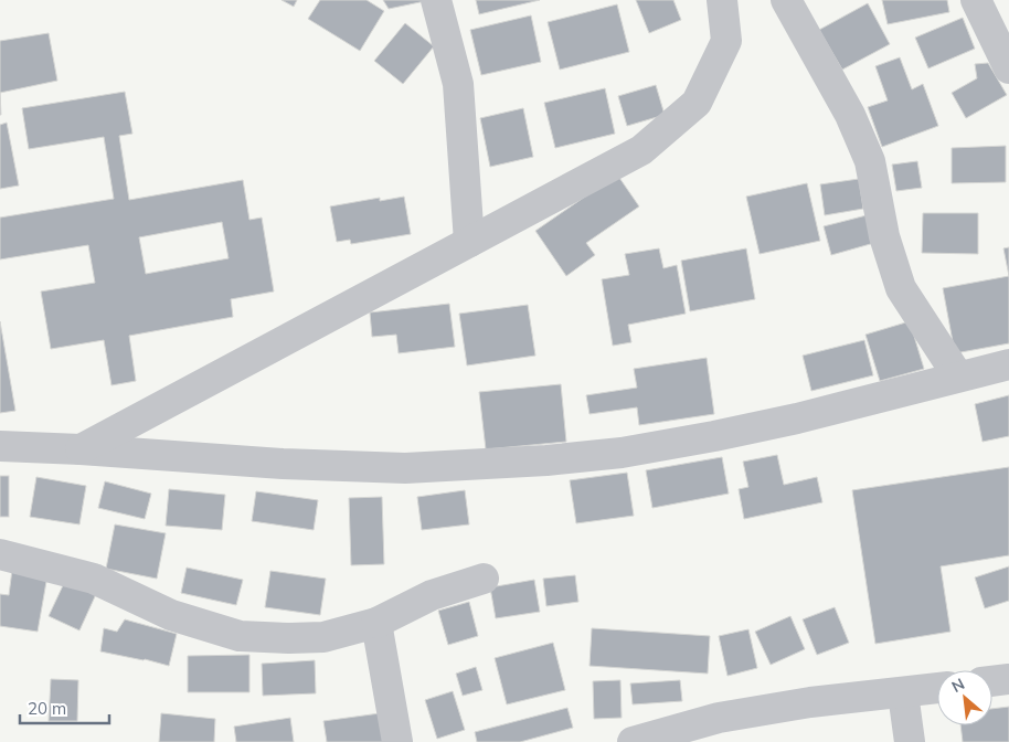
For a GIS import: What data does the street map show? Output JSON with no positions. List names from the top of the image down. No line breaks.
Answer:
{"scale_bar":"20 m","north":"top left"}
